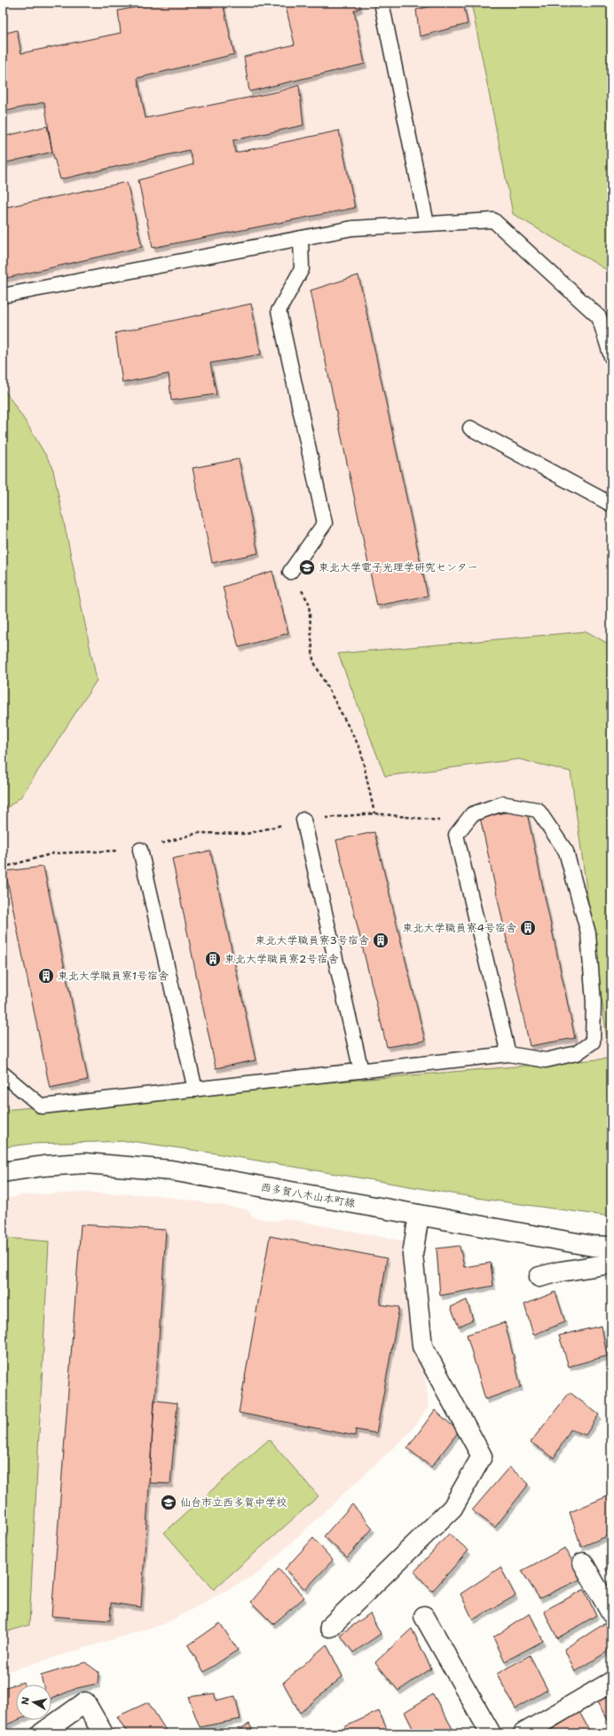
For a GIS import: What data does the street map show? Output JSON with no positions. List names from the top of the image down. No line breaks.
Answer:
{"streets":{"street":["西多賀八木山本町線"]},"places":{"school or university":["東北大学電子光理学研究センター","仙台市立西多賀中学校"],"building":["東北大学職員寮4号宿舎","東北大学職員寮3号宿舎","東北大学職員寮2号宿舎","東北大学職員寮1号宿舎"]},"north":"left"}
